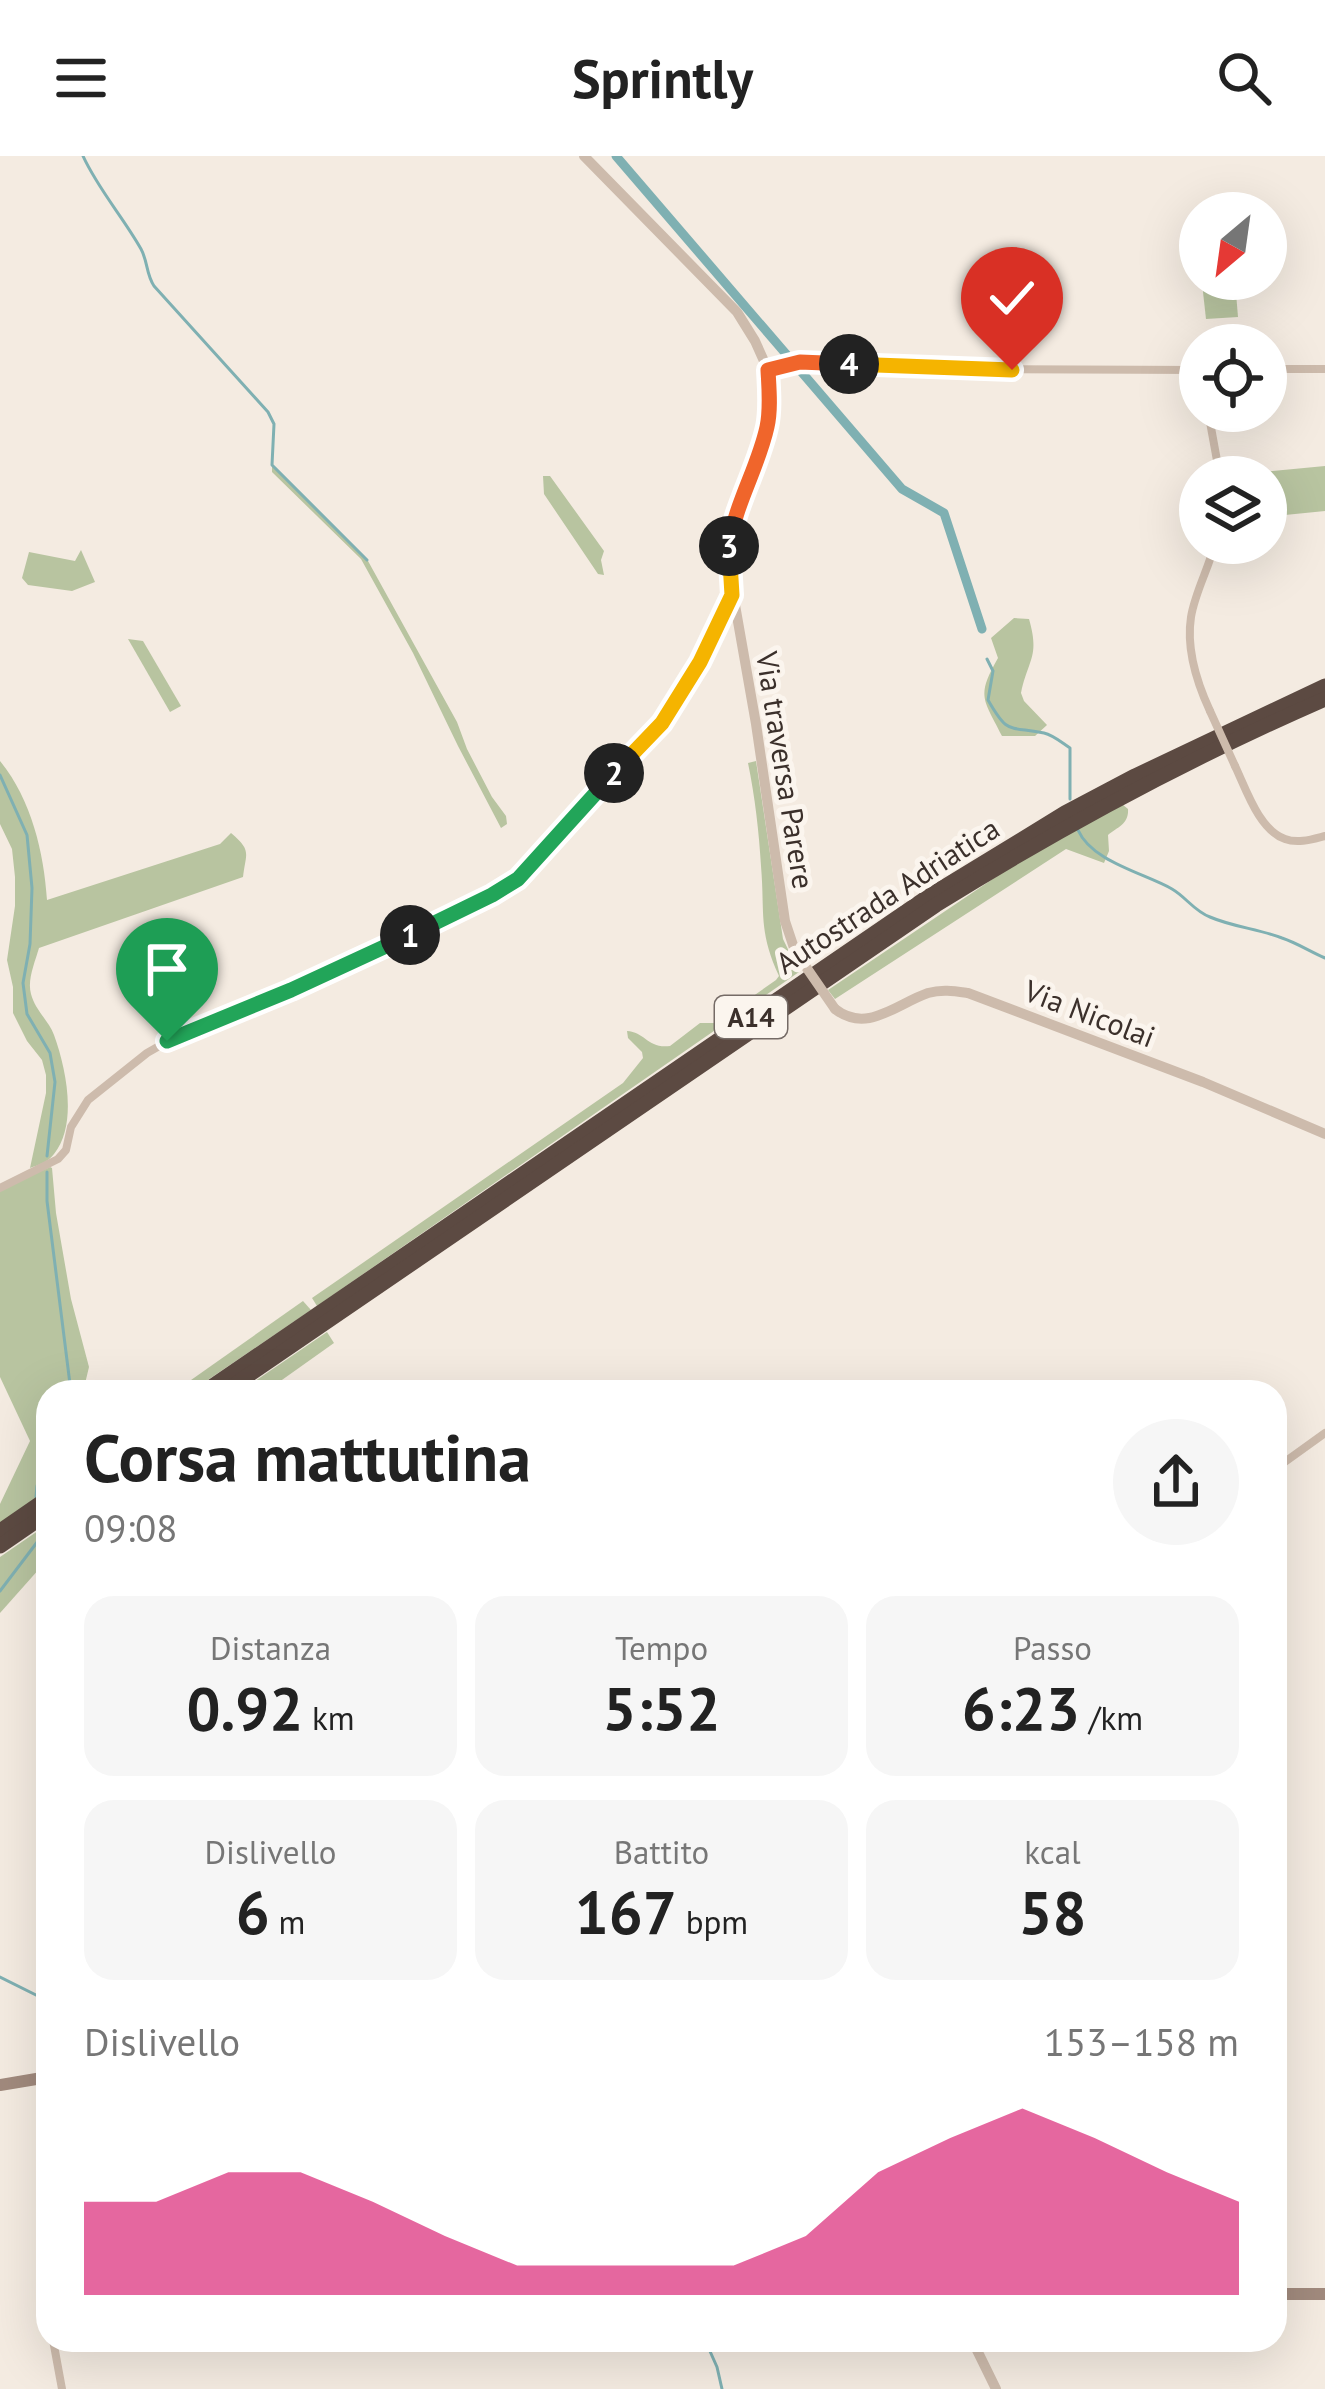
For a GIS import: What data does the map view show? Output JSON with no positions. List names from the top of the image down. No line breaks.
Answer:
{"streets":{"highway":["Autostrada Adriatica","A14"],"street":["Via traversa Parere","Via Nicolai"]},"crossings":[["Via traversa Parere","Via Nicolai"]],"north":"bottom left","page":{"header":"Sprintly","pins":["4","3","2","1"],"heading":["Corsa mattutina","09:08"],"stats":[["Distanza","0.92 km"],["Tempo","5:52"],["Passo","6:23 /km"],["Dislivello","6 m"],["Battito","167 bpm"],["kcal","58"]],"chart":["Dislivello","153–158 m"]}}
